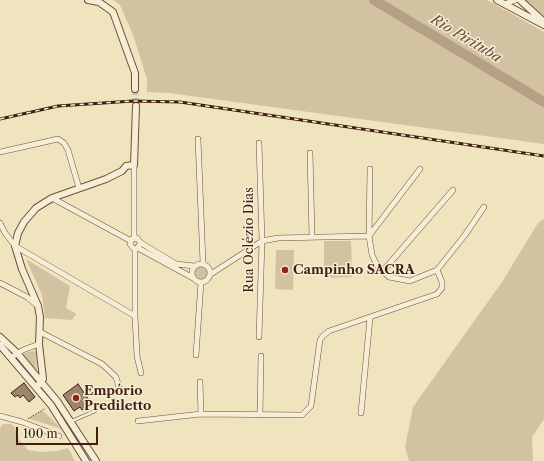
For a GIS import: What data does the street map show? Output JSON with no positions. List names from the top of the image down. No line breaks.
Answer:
{"streets":{"street":["Rua Oclézio Dias"]},"water":["Rio Pirituba"],"places":["Campinho SACRA","Empório Prediletto"],"scale_bar":"100 m"}
